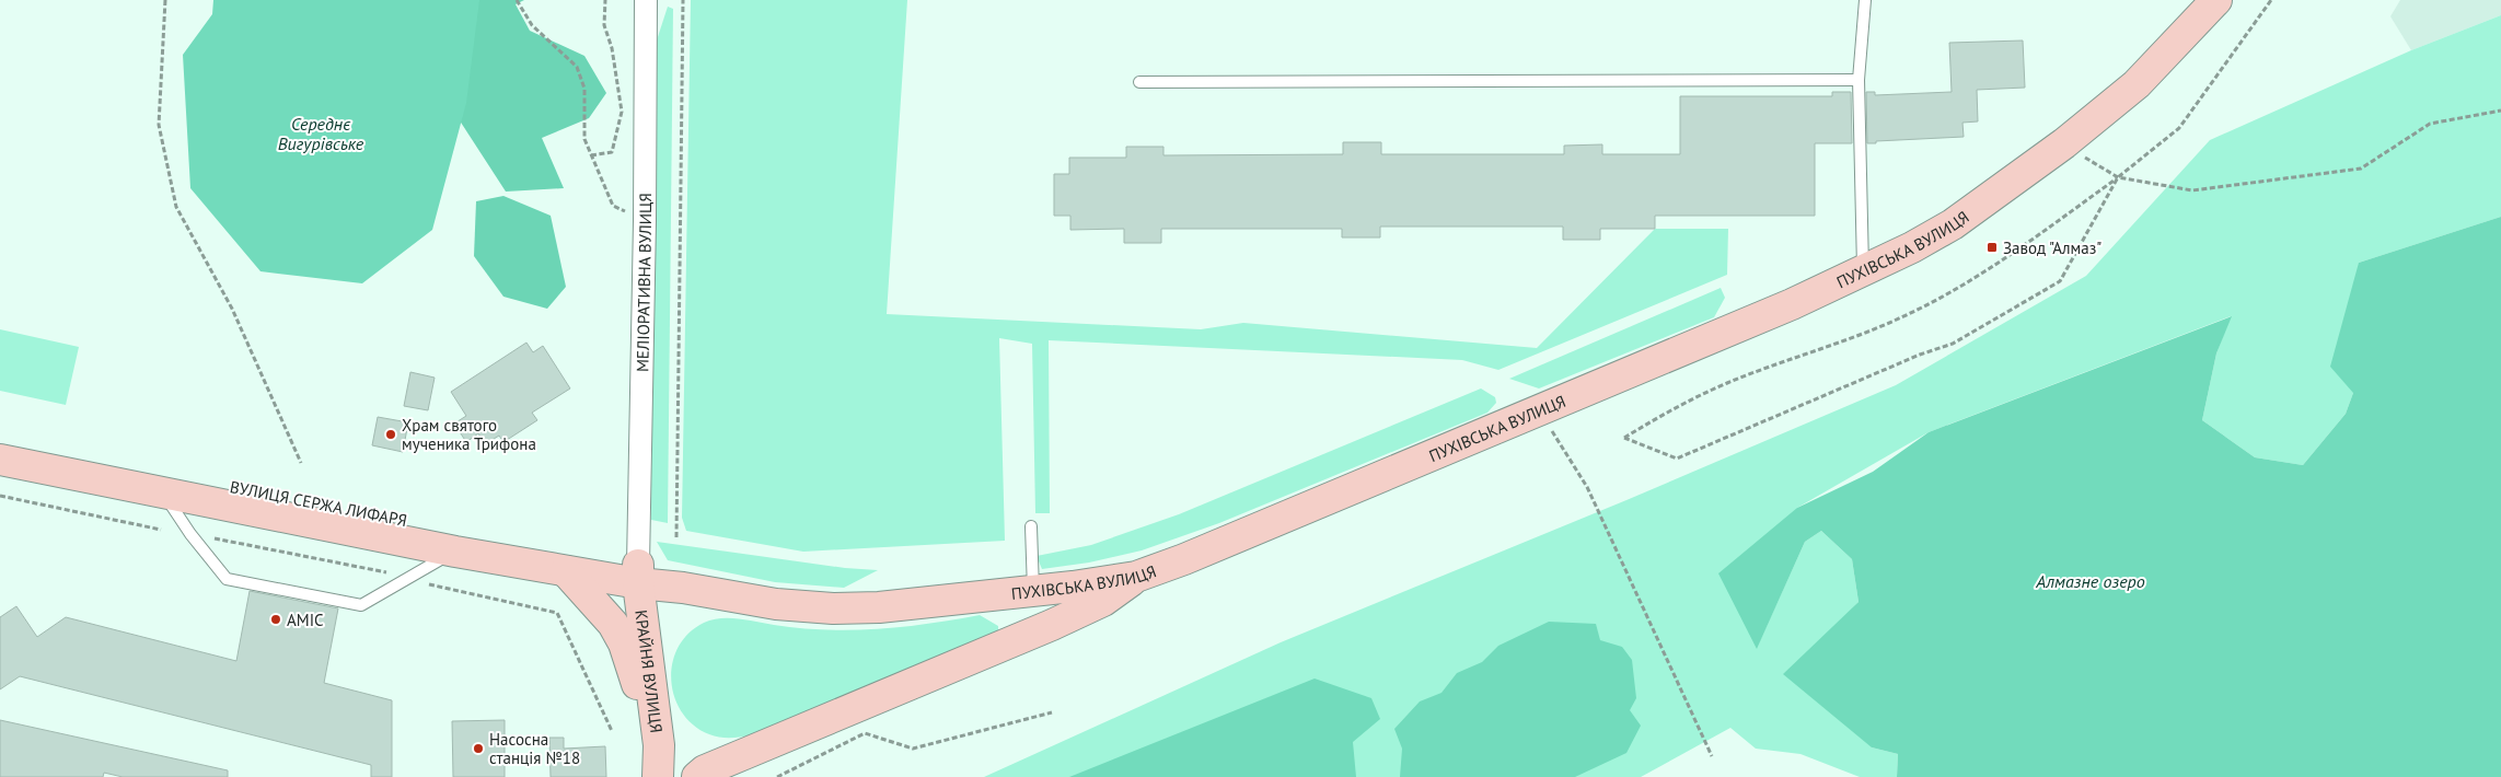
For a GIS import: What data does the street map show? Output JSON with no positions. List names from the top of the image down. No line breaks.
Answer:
{"streets":{"street":["ПУХІВСЬКА ВУЛИЦЯ","МЕЛІОРАТИВНА ВУЛИЦЯ","ВУЛИЦЯ СЕРЖА ЛИФАРЯ","КРАЙНЯ ВУЛИЦЯ"]},"crossings":[["ПУХІВСЬКА ВУЛИЦЯ","МЕЛІОРАТИВНА ВУЛИЦЯ"],["ПУХІВСЬКА ВУЛИЦЯ","ВУЛИЦЯ СЕРЖА ЛИФАРЯ"],["ПУХІВСЬКА ВУЛИЦЯ","КРАЙНЯ ВУЛИЦЯ"],["МЕЛІОРАТИВНА ВУЛИЦЯ","ВУЛИЦЯ СЕРЖА ЛИФАРЯ"],["МЕЛІОРАТИВНА ВУЛИЦЯ","КРАЙНЯ ВУЛИЦЯ"],["ВУЛИЦЯ СЕРЖА ЛИФАРЯ","КРАЙНЯ ВУЛИЦЯ"]],"water":["Середнє Вигурівське","Алмазне озеро"],"places":{"transit":["Завод \"Алмаз\""],"other":["Храм святого мученика Трифона","AMIC","Насосна станція №18"]}}
